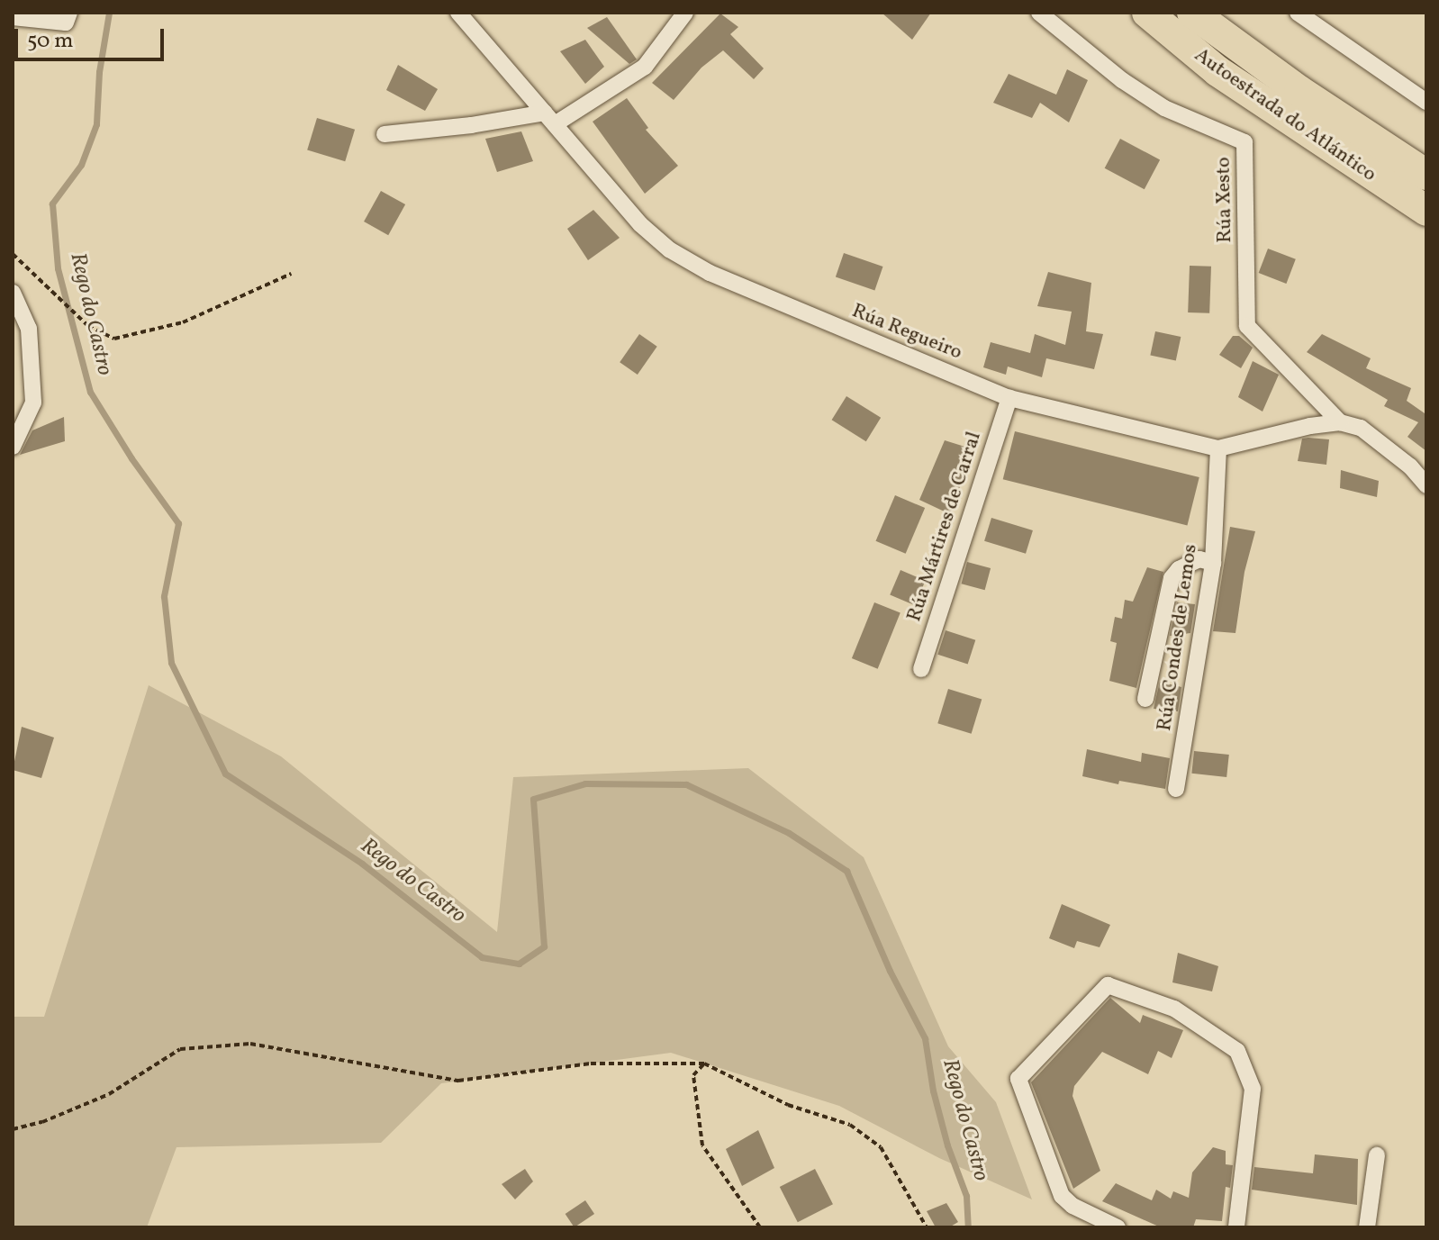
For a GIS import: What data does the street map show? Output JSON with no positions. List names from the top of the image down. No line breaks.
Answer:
{"streets":{"highway":["Autoestrada do Atlántico"],"street":["Rúa Xesto","Rúa Regueiro","Rúa Mártires de Carral","Rúa Condes de Lemos"]},"crossings":[["Rúa Xesto","Rúa Regueiro"],["Rúa Regueiro","Rúa Mártires de Carral"],["Rúa Regueiro","Rúa Condes de Lemos"]],"water":["Rego do Castro"],"scale_bar":"50 m"}
